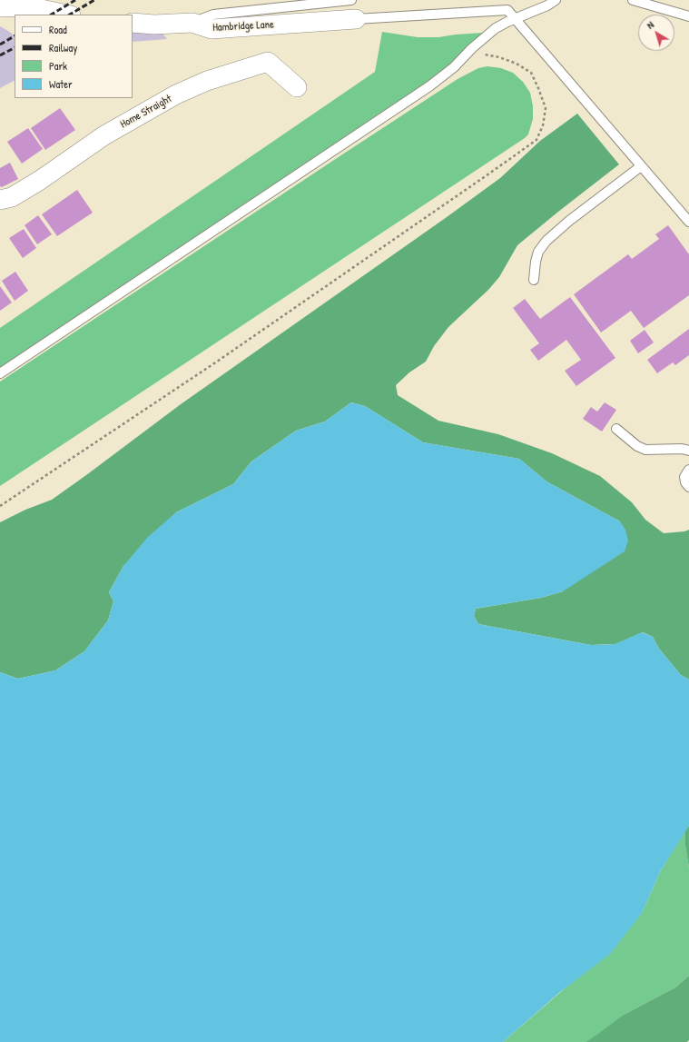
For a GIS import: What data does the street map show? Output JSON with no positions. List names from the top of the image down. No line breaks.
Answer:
{"streets":{"street":["Hambridge Lane","Home Straight"]},"legend":["Road","Railway","Park","Water"],"north":"top left"}
